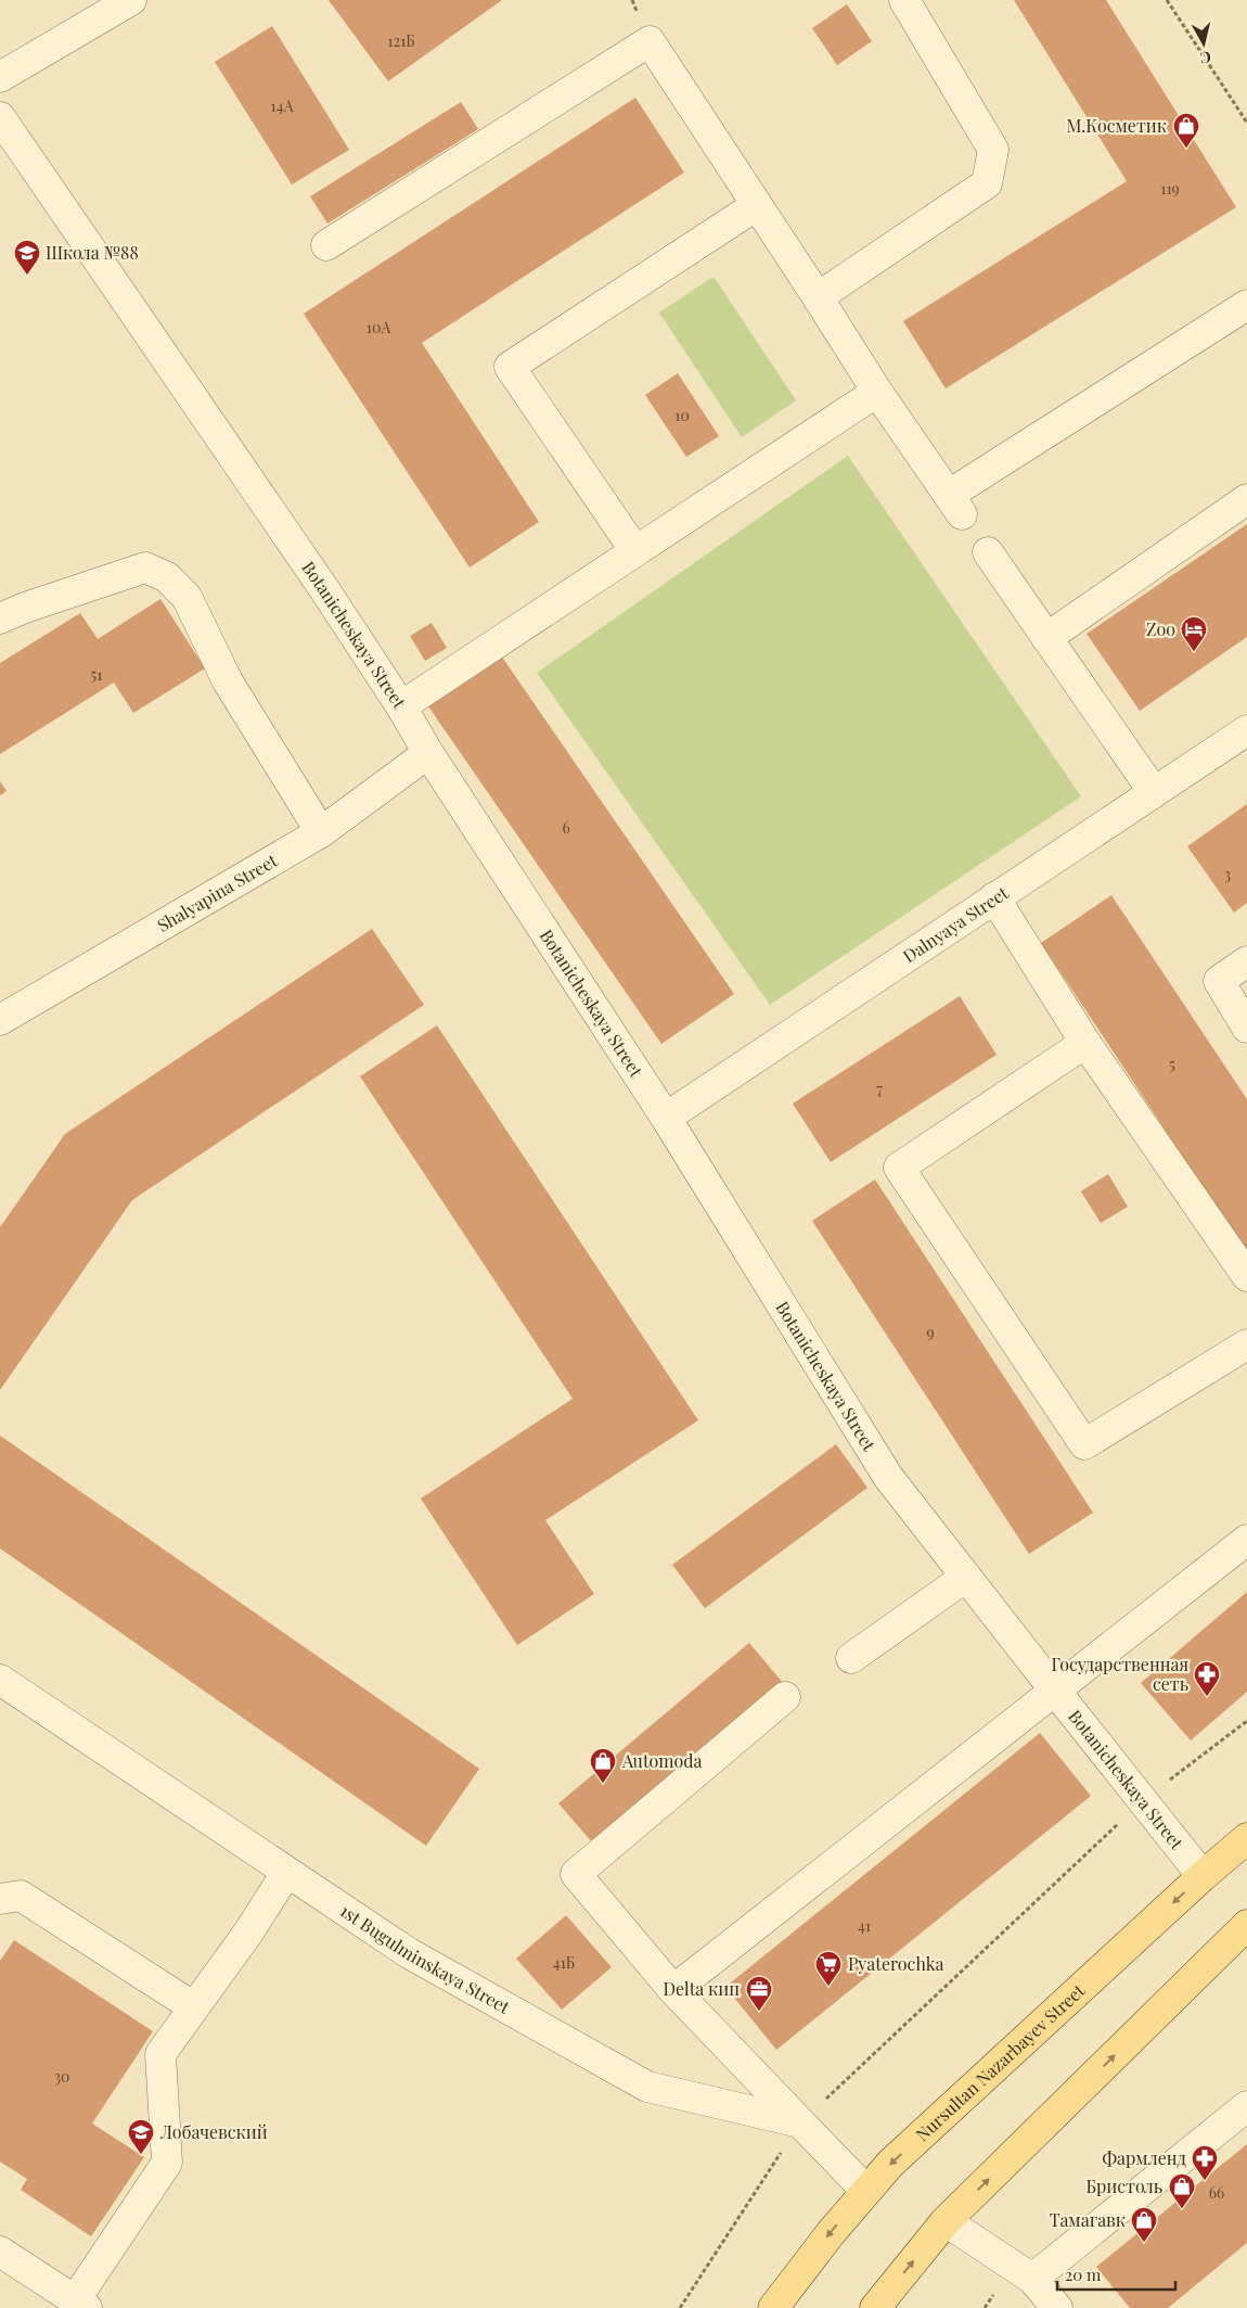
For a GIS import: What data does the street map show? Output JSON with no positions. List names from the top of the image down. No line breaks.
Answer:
{"streets":{"main road":["Nursultan Nazarbayev Street"],"street":["Botanicheskaya Street","Shalyapina Street","Dalnyaya Street","1st Bugulminskaya Street"]},"crossings":[["Botanicheskaya Street","Shalyapina Street"],["Botanicheskaya Street","Dalnyaya Street"],["Botanicheskaya Street","Nursultan Nazarbayev Street"]],"places":{"shop":["М.Косметик","Automoda","Бристоль","Тамагавк"],"school or university":["Школа №88","Лобачевский"],"hotel":["Zoo"],"pharmacy":["Государственная сеть","Фармленд"],"supermarket":["Pyaterochka"],"office":["Delta кип"]},"house_numbers":["121Б","14А","119","10А","10","51","6","3","5","7","9","41","41Б","30","66"],"scale_bar":"20 m","north":"bottom"}
